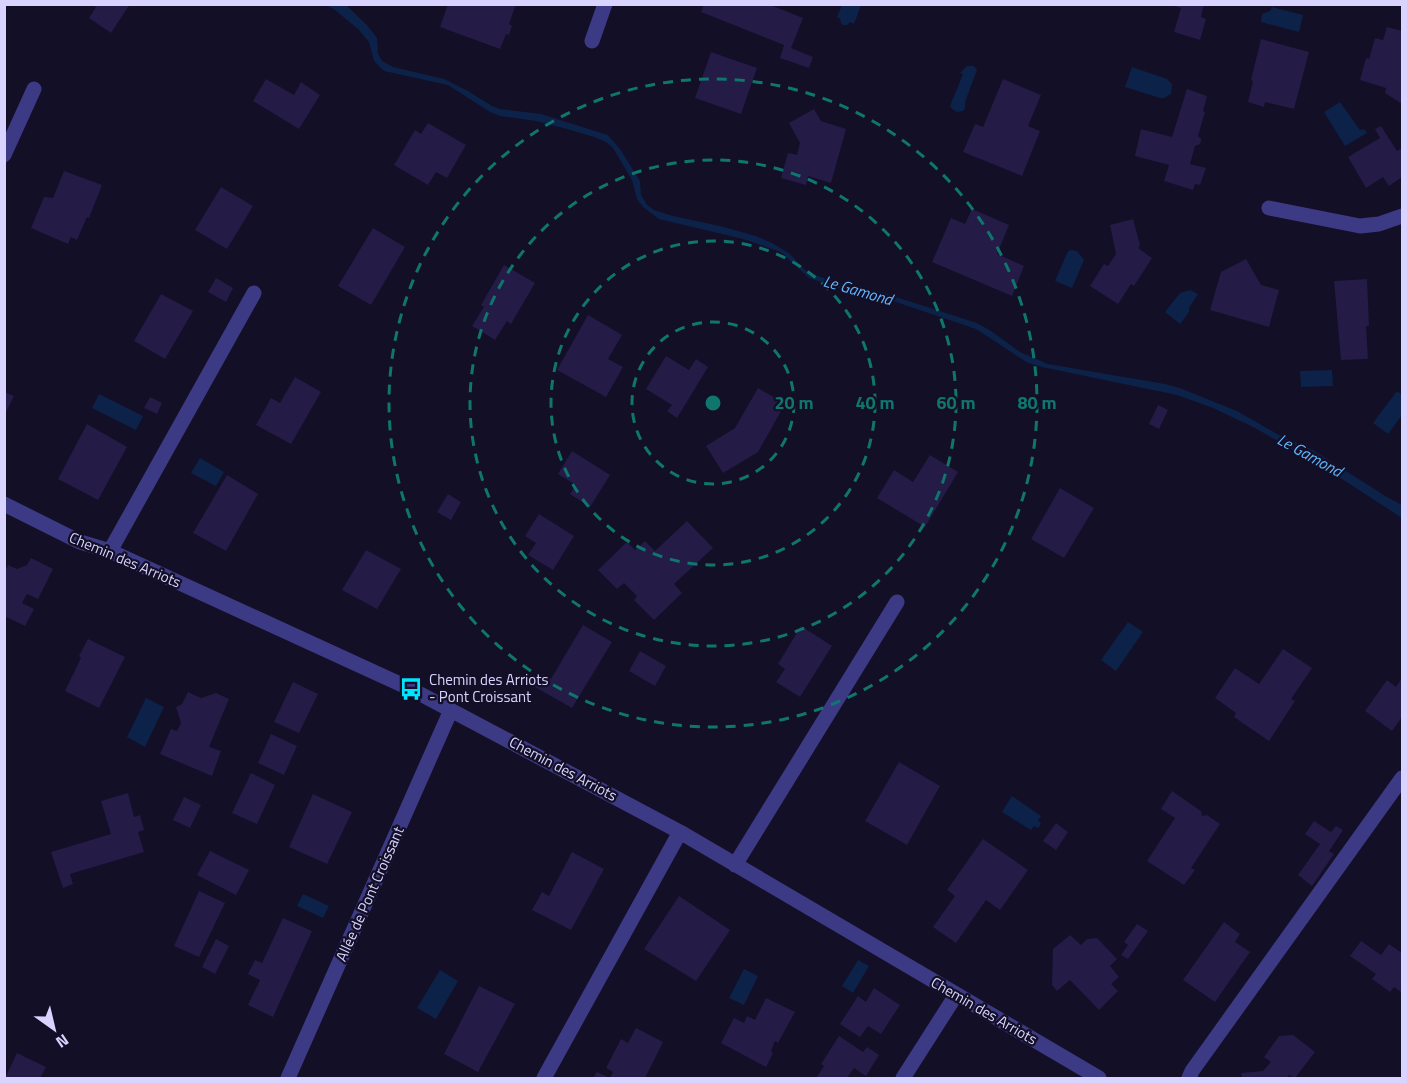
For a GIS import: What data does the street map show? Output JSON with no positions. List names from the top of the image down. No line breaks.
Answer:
{"streets":{"street":["Chemin des Arriots","Allée de Pont Croissant"]},"crossings":[["Chemin des Arriots","Allée de Pont Croissant"]],"water":["Le Gamond"],"places":{"bus stop":["Chemin des Arriots - Pont Croissant"]},"north":"bottom right","rings":["20 m","40 m","60 m","80 m"]}
